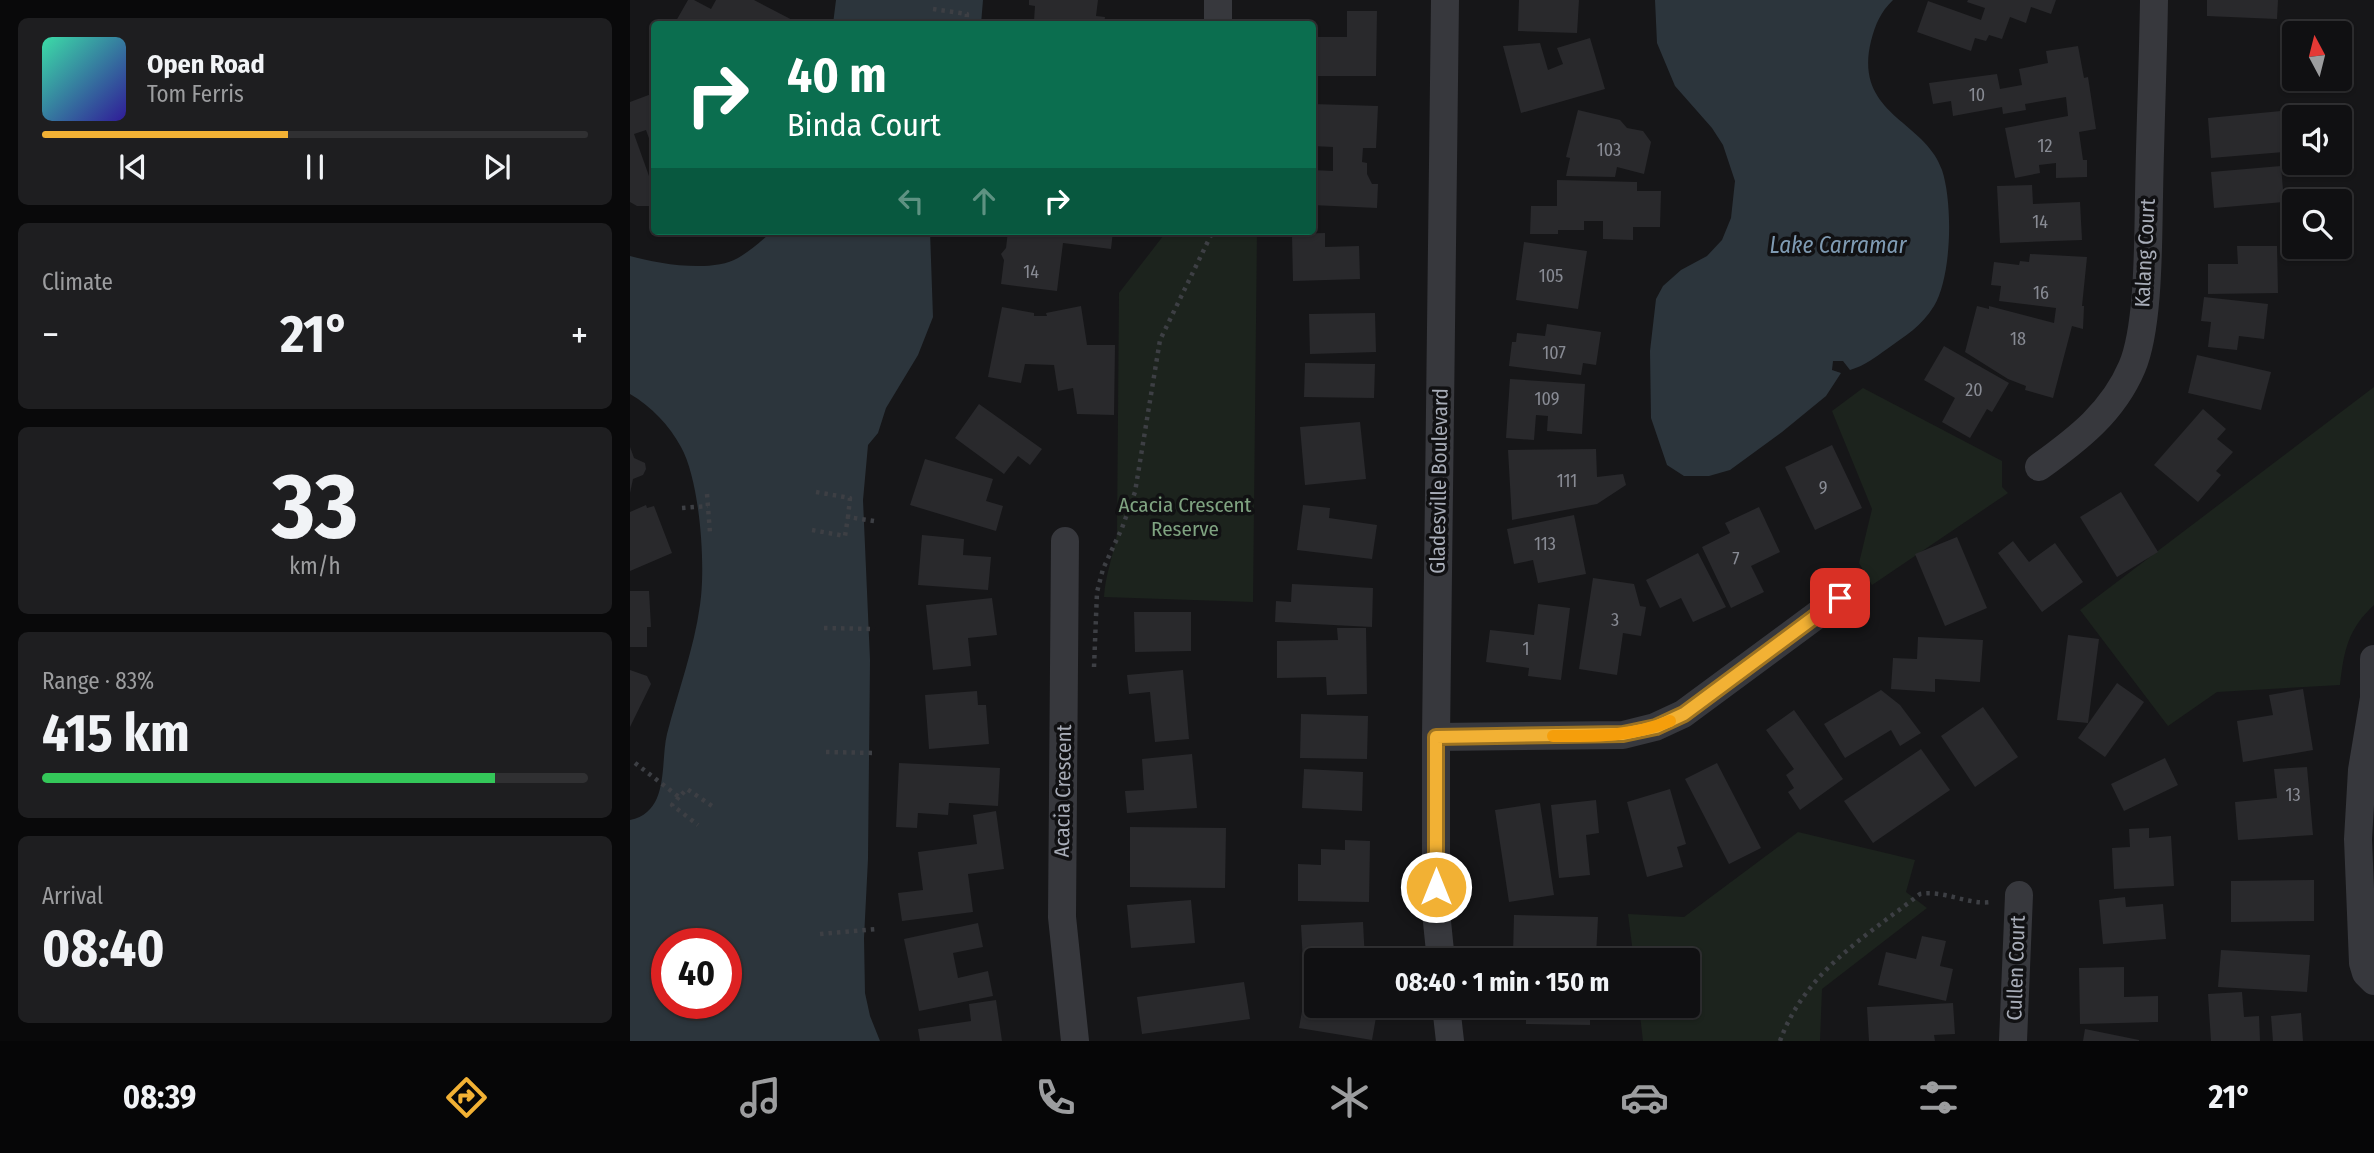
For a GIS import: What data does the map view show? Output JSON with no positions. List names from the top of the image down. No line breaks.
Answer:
{"streets":{"street":["Kalang Court","Gladesville Boulevard","Acacia Crescent","Cullen Court"]},"water":["Lake Carramar"],"parks":["Acacia Crescent Reserve"],"house_numbers":["10","12","103","14","14","105","16","18","107","20","109","111","9","113","7","3","1","13"],"north":"top","page":{"turn":["40 m","Binda Court"],"song":["Open Road","Tom Ferris"],"tile":["Climate",["33","km/h"],["Range · 83%","415 km"],["Arrival","08:40"]],"heat":["−","21°","+"],"limit":"40","trip":"08:40 · 1 min · 150 m","tabs":["08:39","21°"]}}
